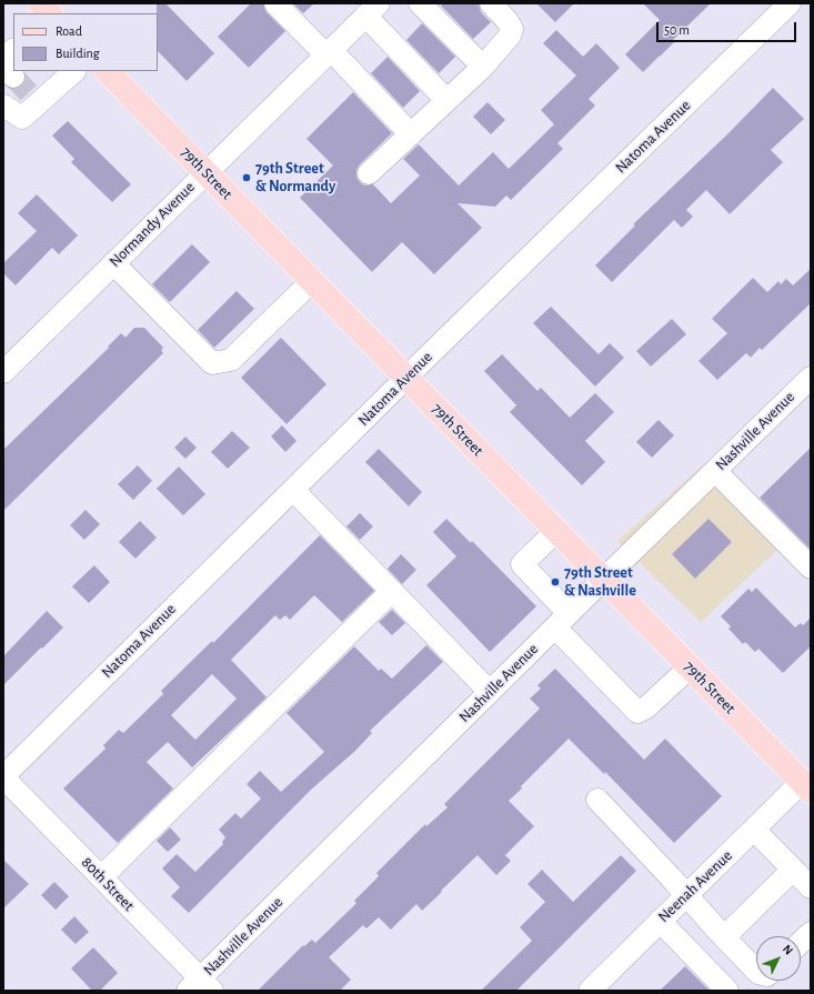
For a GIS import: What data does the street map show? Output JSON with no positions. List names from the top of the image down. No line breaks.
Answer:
{"streets":{"main road":["79th Street"],"street":["Natoma Avenue","Normandy Avenue","Nashville Avenue","80th Street","Neenah Avenue"]},"crossings":[["Natoma Avenue","79th Street"],["Natoma Avenue","80th Street"],["79th Street","Normandy Avenue"],["79th Street","Nashville Avenue"],["79th Street","Neenah Avenue"],["Nashville Avenue","80th Street"]],"places":["79th Street & Normandy","79th Street & Nashville"],"legend":["Road","Building"],"scale_bar":"50 m","north":"top right"}
